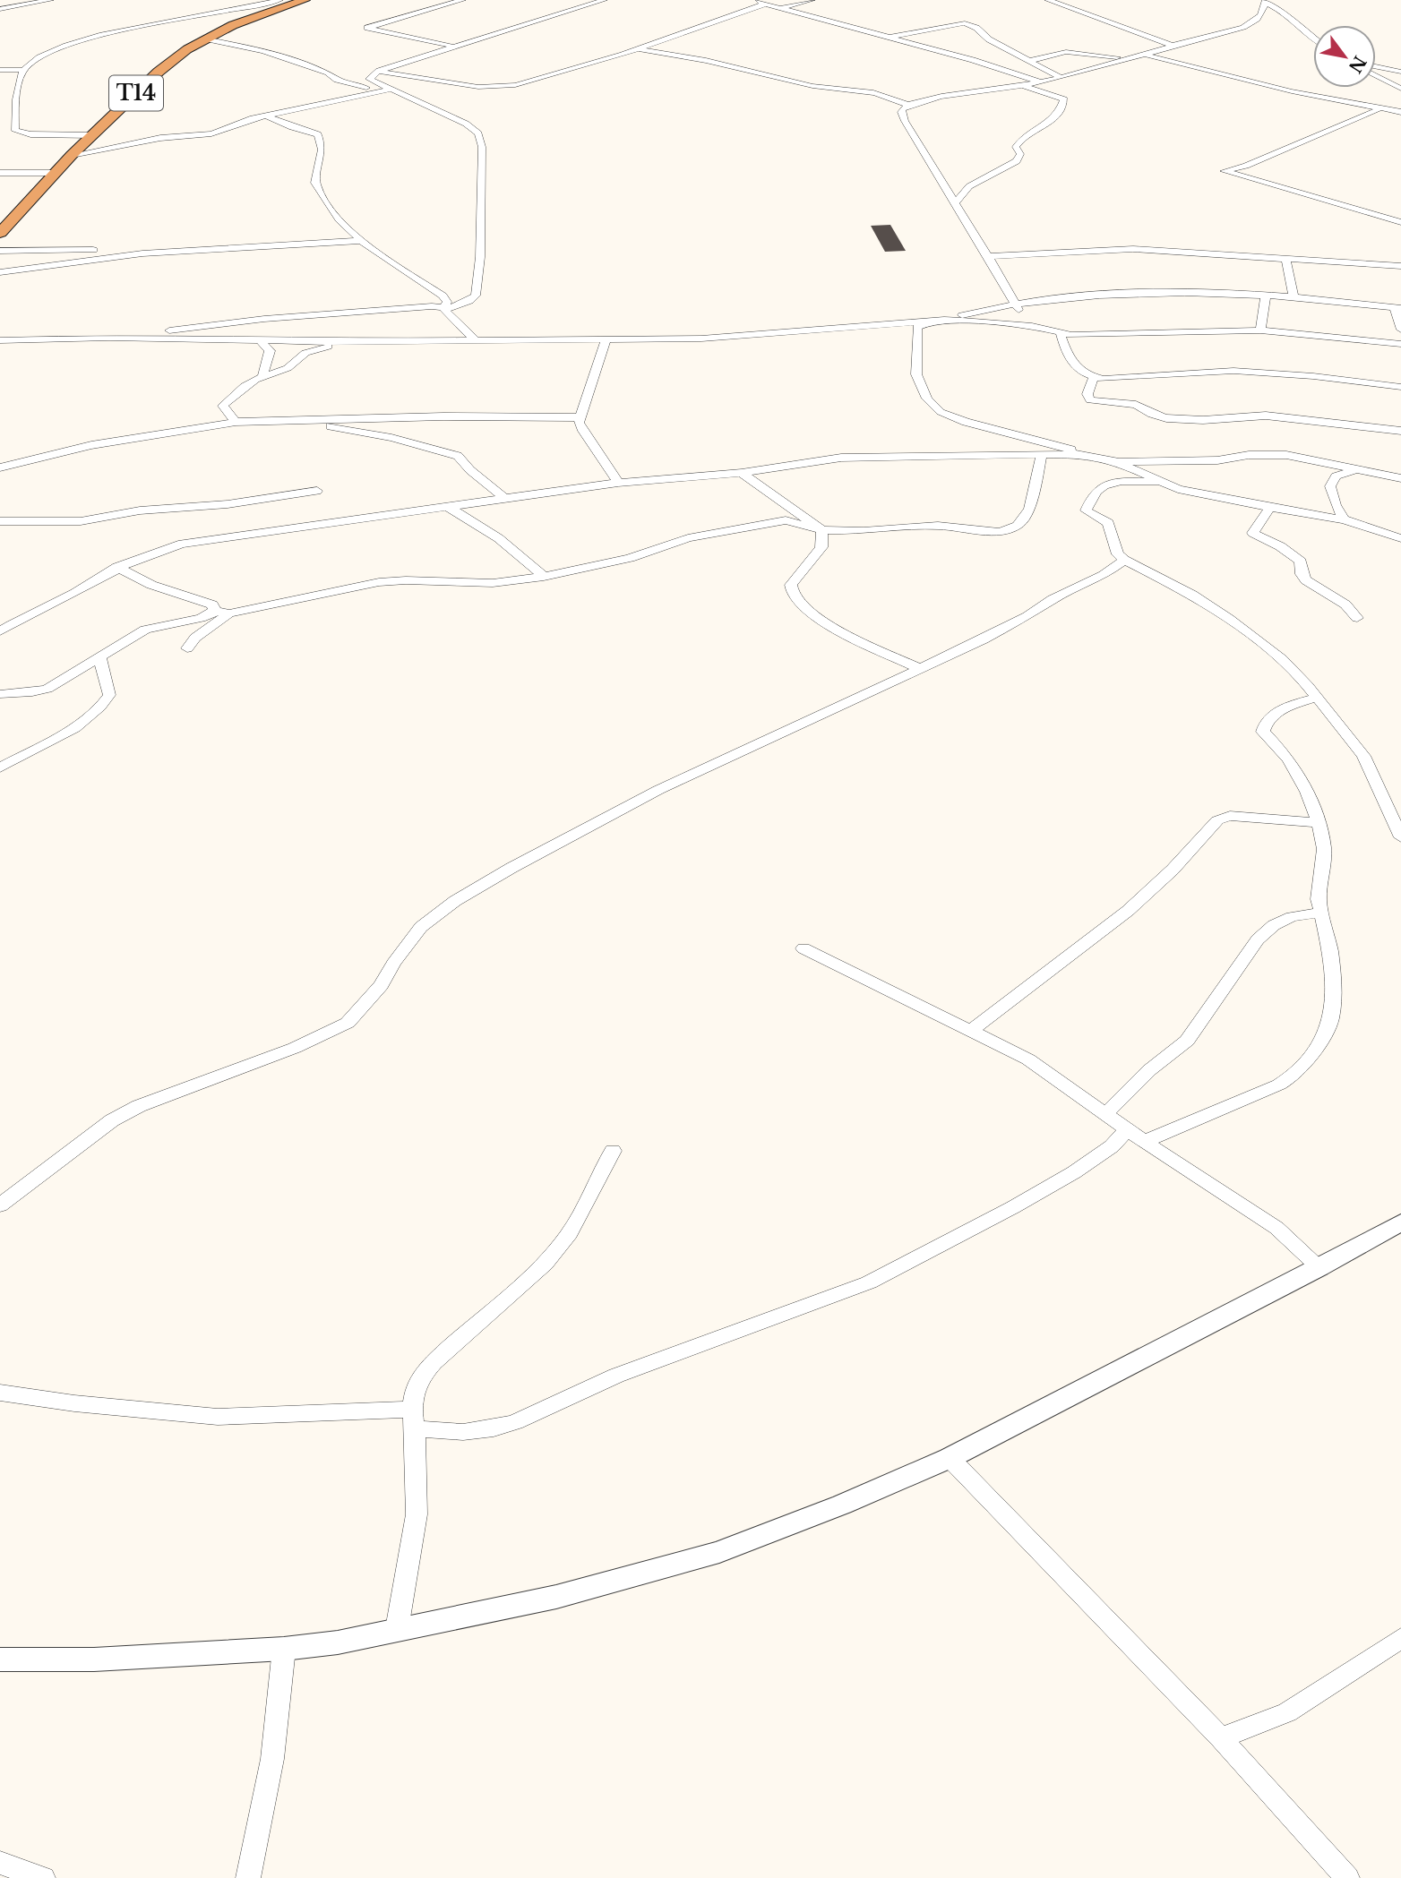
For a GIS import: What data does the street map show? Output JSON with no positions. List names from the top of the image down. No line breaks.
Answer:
{"streets":{"highway":["T14"]},"north":"bottom right"}
